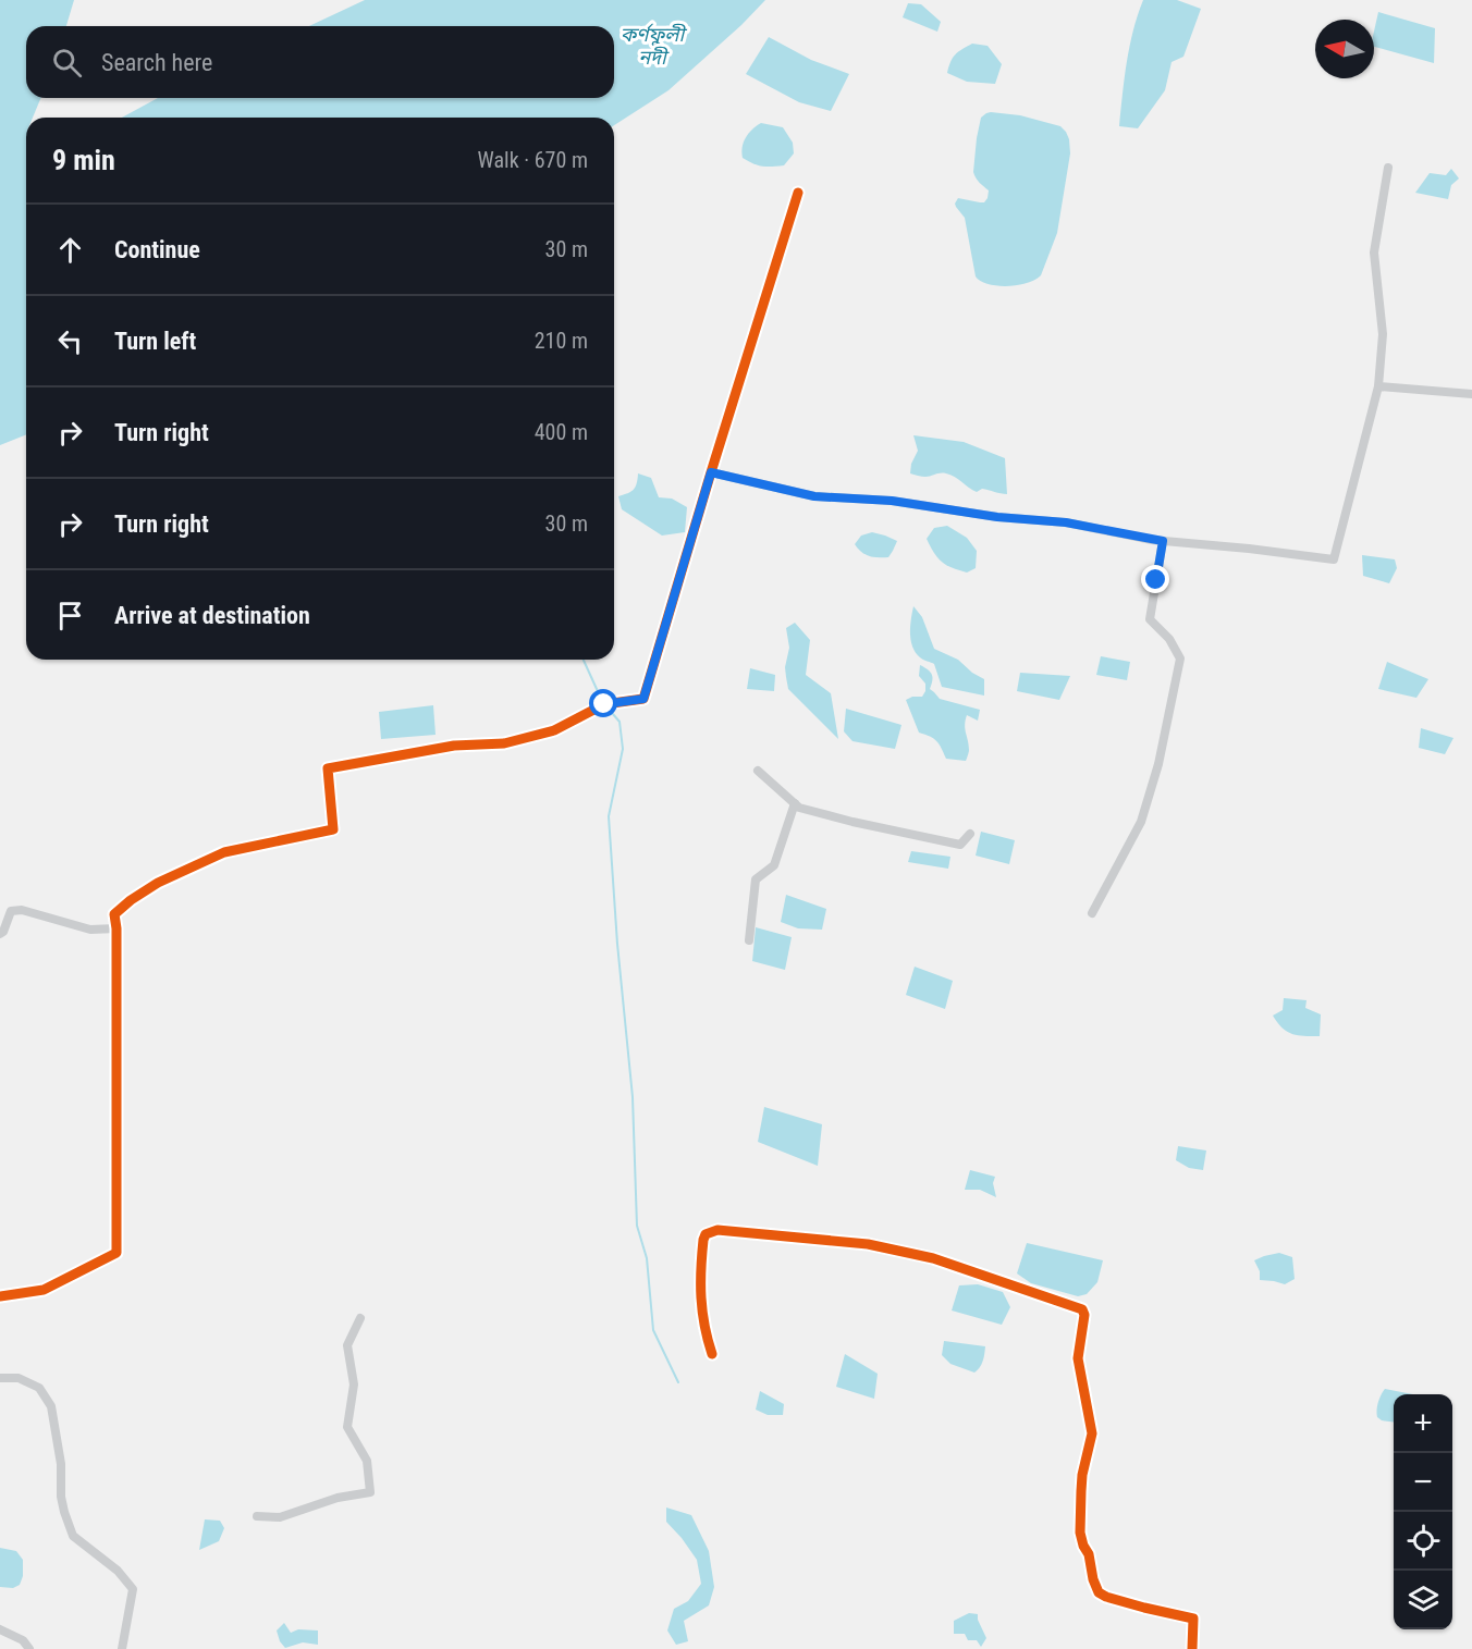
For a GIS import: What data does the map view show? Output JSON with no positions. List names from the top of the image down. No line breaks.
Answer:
{"water":["কর্ণফুলী নদী"],"north":"left","page":{"search":"Search here","heading":["9 min","Walk · 670 m"],"list":[["Continue","30 m"],["Turn left","210 m"],["Turn right","400 m"],["Turn right","30 m"],"Arrive at destination"],"map_buttons":["+","−"]}}
